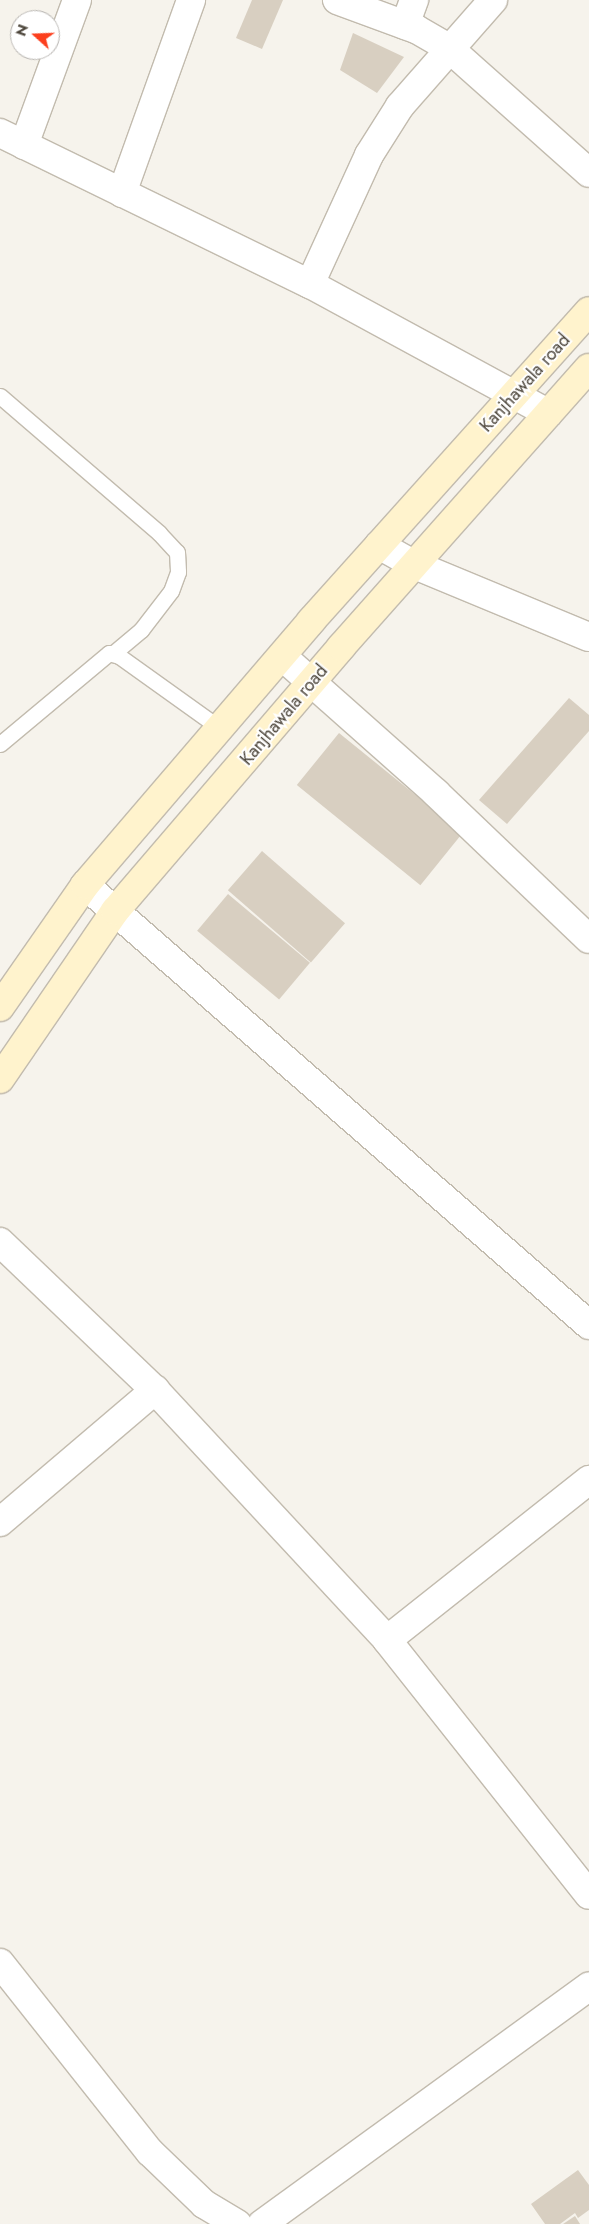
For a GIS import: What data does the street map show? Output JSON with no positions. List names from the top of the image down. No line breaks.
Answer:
{"streets":{"main road":["Kanjhawala road"]},"north":"left"}
